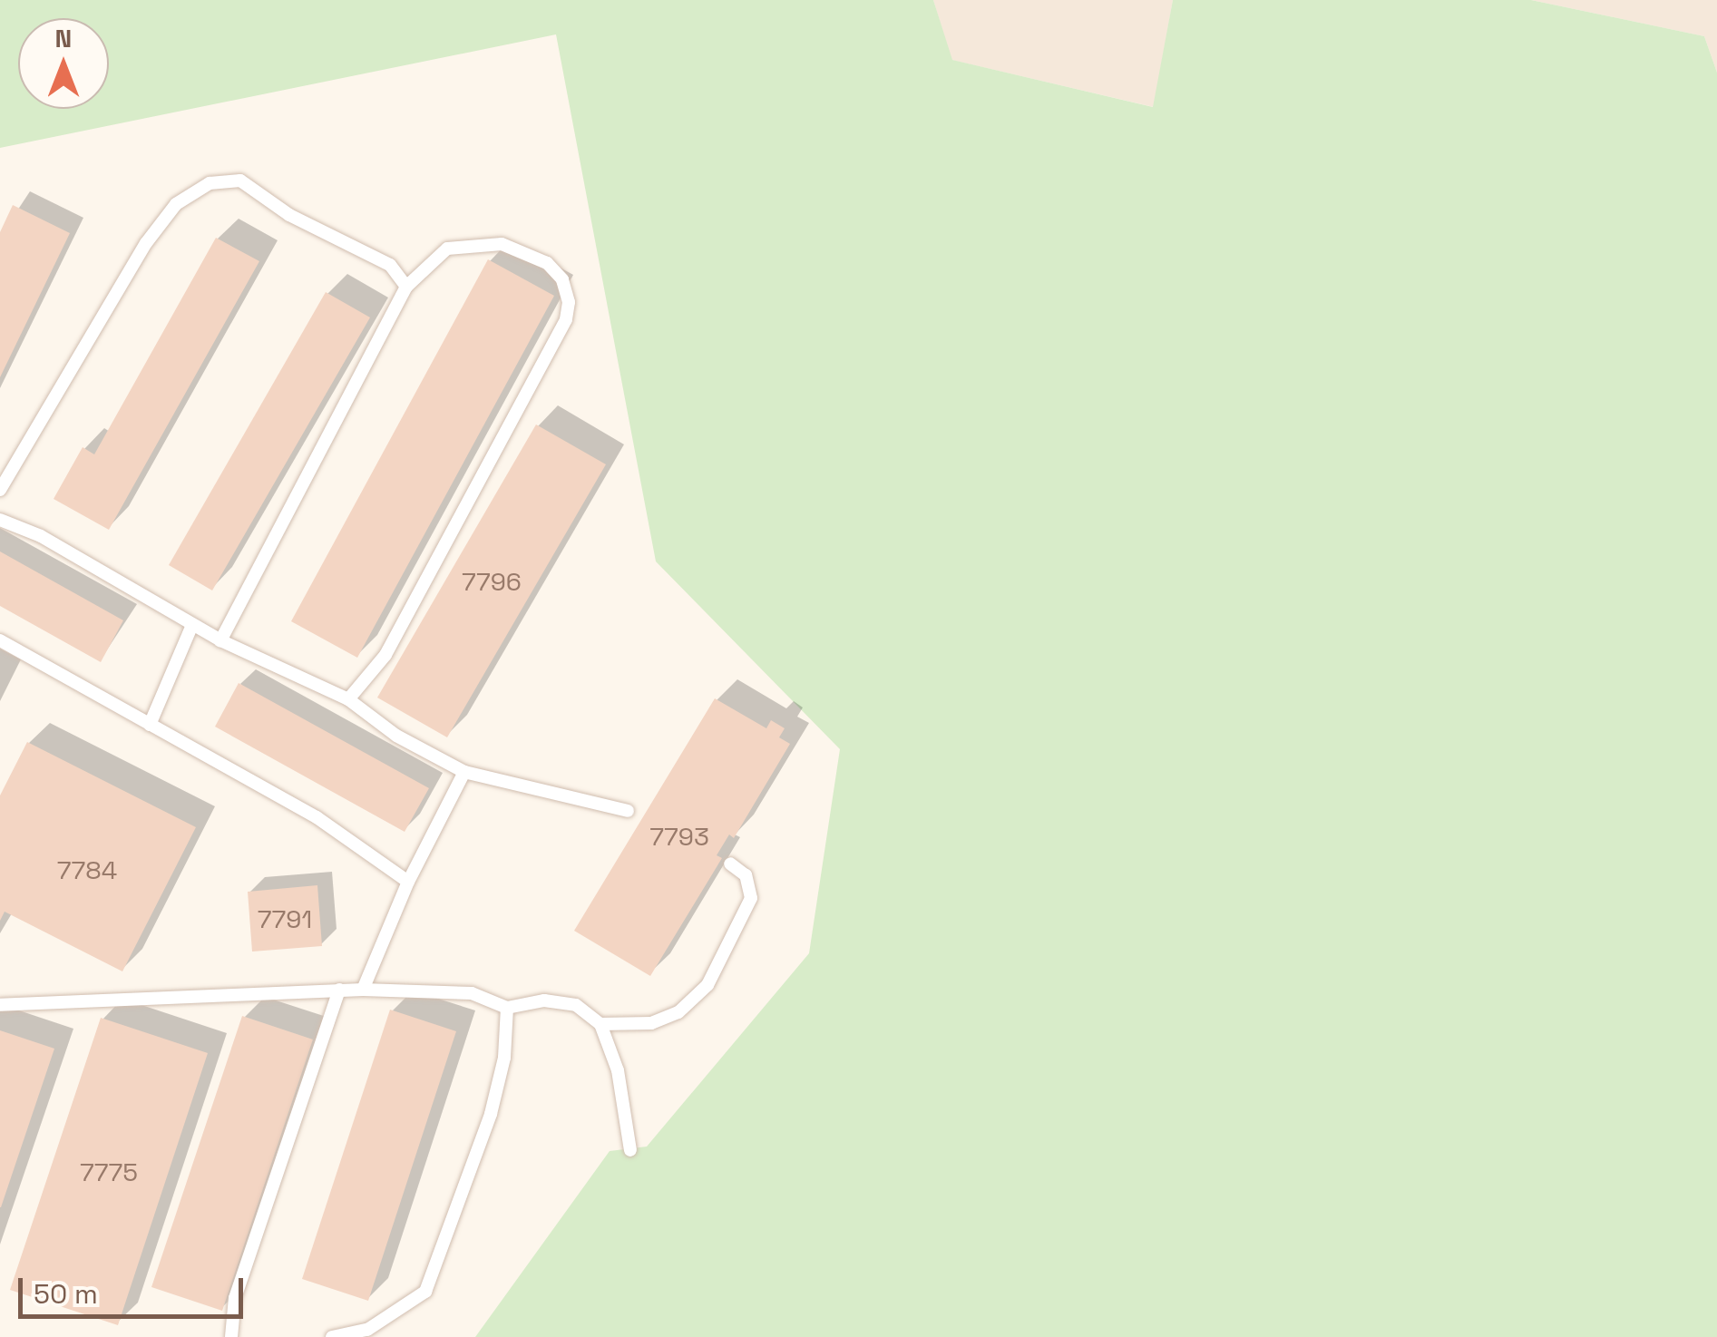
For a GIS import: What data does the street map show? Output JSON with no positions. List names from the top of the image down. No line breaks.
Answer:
{"house_numbers":["7796","7793","7784","7791","7775"],"scale_bar":"50 m","north":"top"}
